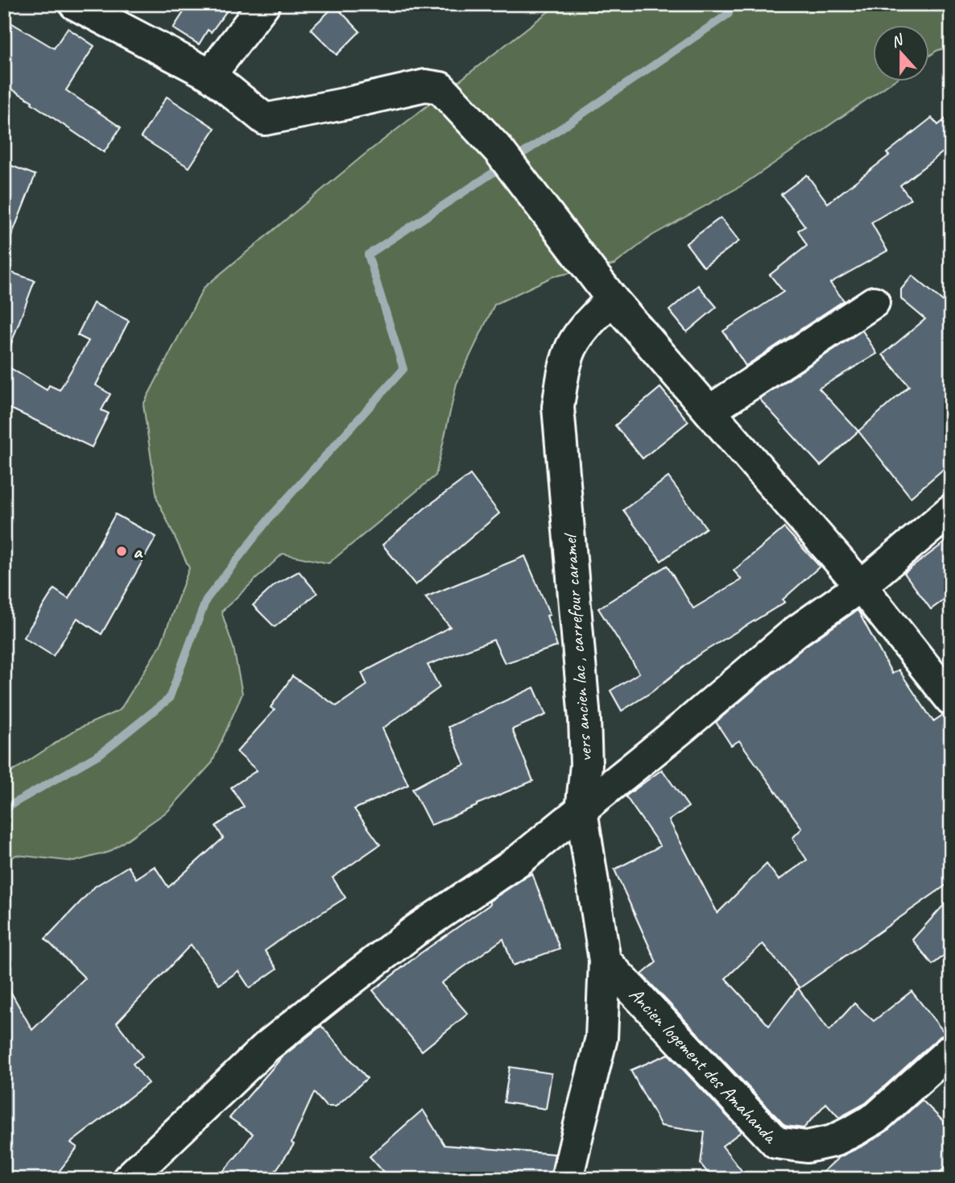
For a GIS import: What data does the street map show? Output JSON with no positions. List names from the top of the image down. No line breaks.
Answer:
{"streets":{"street":["vers ancien lac , carrefour caramel","Ancien logement des Amahanda"]},"crossings":[["vers ancien lac , carrefour caramel","Ancien logement des Amahanda"]],"places":["a"],"north":"top"}
